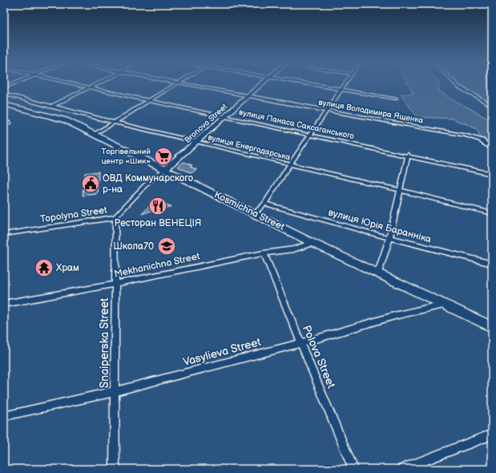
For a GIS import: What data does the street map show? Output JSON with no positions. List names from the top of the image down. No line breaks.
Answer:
{"streets":{"main road":["Kosmichna Street"],"street":["вулиця Володимира Ященка","Bronova Street","вулиця Панаса Саксаганського","вулиця Енергодарська","Topolyna Street","вулиця Юрія Баранніка","Mekhanichna Street","Snaiperska Street","Vasylieva Street","Polova Street"]},"crossings":[["вулиця Володимира Ященка","Bronova Street"],["Bronova Street","вулиця Панаса Саксаганського"],["Bronova Street","вулиця Енергодарська"],["Bronova Street","Kosmichna Street"],["Bronova Street","Topolyna Street"],["Kosmichna Street","Topolyna Street"],["Kosmichna Street","Mekhanichna Street"],["Kosmichna Street","Vasylieva Street"],["Topolyna Street","Snaiperska Street"],["Mekhanichna Street","Snaiperska Street"],["Mekhanichna Street","Polova Street"],["Snaiperska Street","Vasylieva Street"],["Vasylieva Street","Polova Street"]],"places":{"supermarket":["Торгівельний центр «Шик»"],"public building":["ОВД Коммунарского р-на"],"restaurant":["Ресторан ВЕНЕЦІЯ"],"school or university":["Школа70"],"temple":["Храм"]}}
